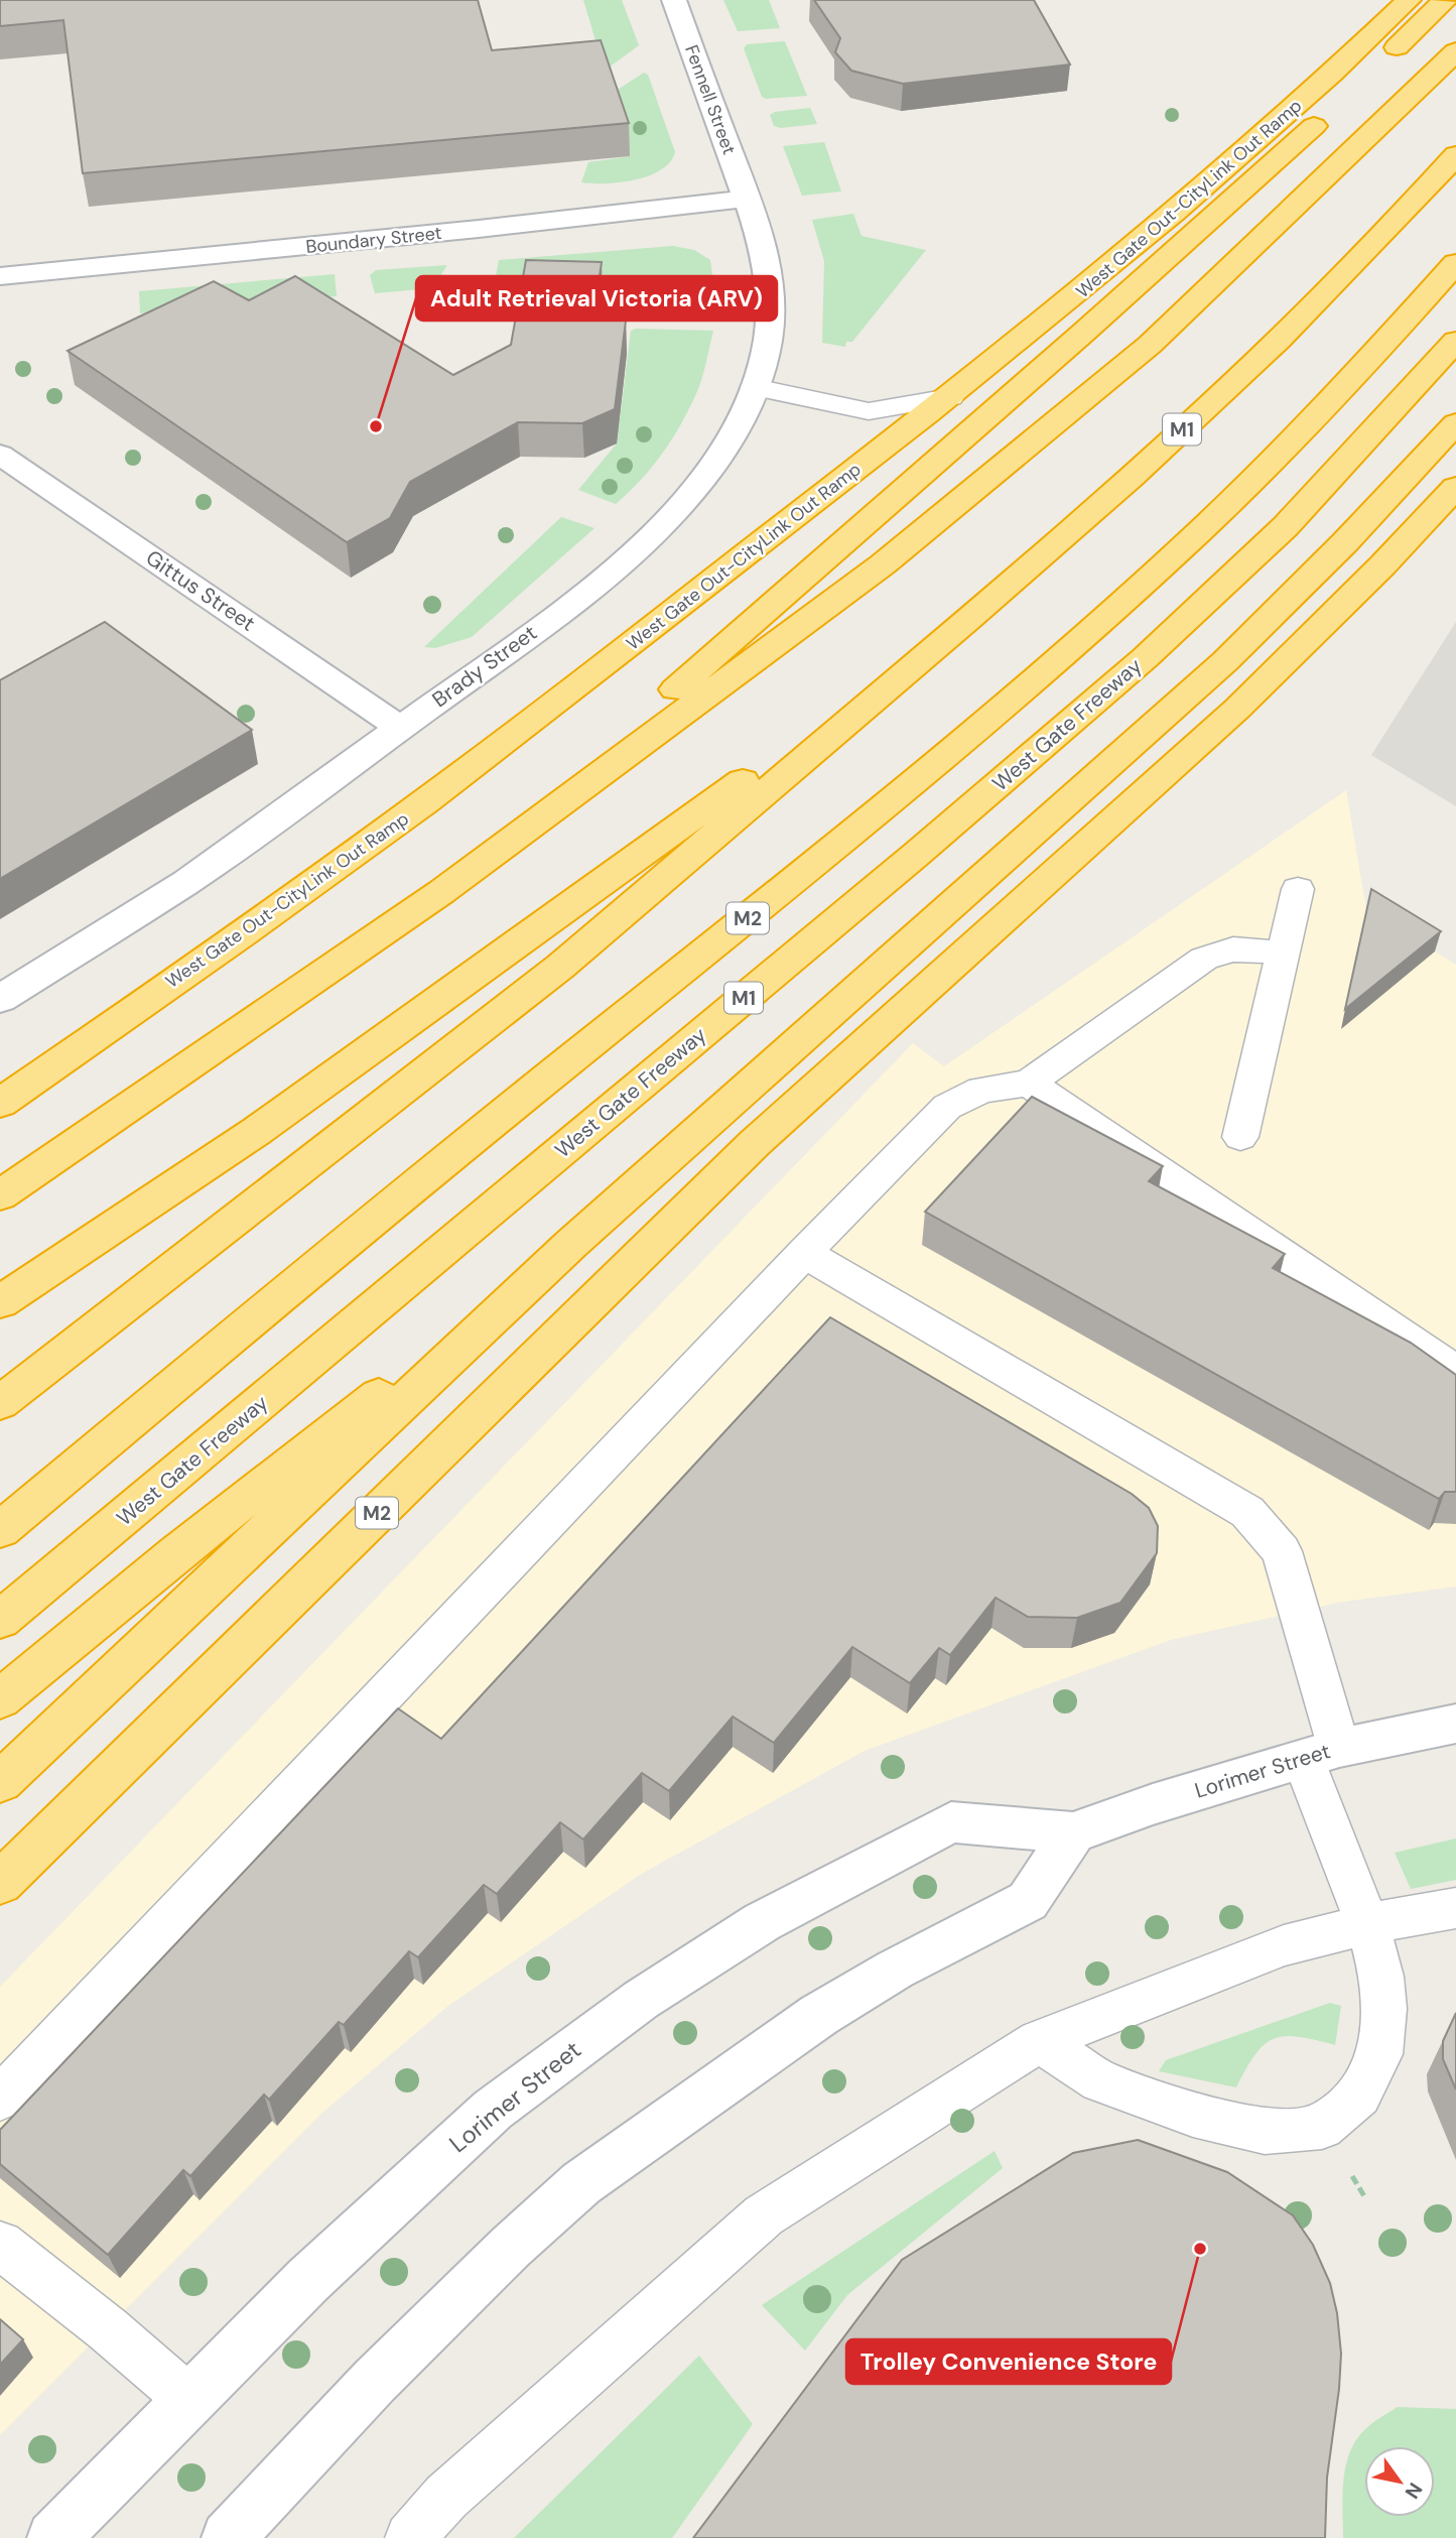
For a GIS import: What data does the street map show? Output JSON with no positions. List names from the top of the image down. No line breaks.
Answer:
{"streets":{"highway":["West Gate Out-CityLink Out Ramp","M1","West Gate Freeway","M2"],"street":["Fennell Street","Boundary Street","Gittus Street","Brady Street","Lorimer Street"]},"crossings":[["Fennell Street","Boundary Street"],["Fennell Street","Brady Street"],["Boundary Street","Brady Street"],["Gittus Street","Brady Street"]],"places":["Adult Retrieval Victoria (ARV)","Trolley Convenience Store"],"north":"bottom right"}
